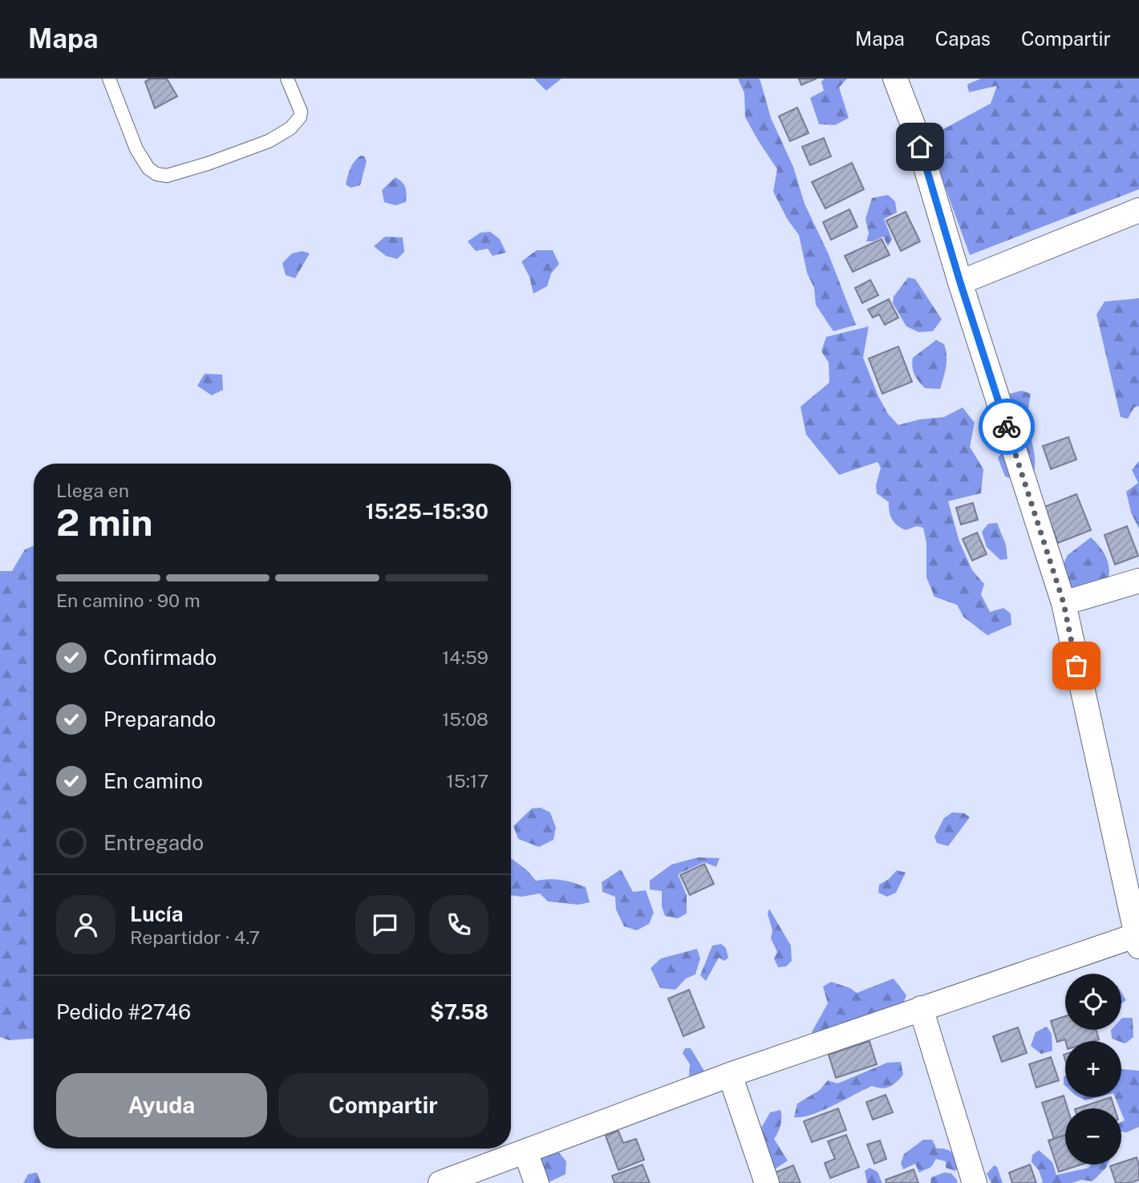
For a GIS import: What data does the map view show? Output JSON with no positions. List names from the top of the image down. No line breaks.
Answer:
{"page":{"header":"Mapa","nav":["Mapa","Capas","Compartir"],"heading":["2 min","Llega en","15:25–15:30"],"panel":["Lucía","Repartidor · 4.7","Pedido #2746","$7.58"],"bar":"En camino · 90 m","list":[["Confirmado","14:59"],["Preparando","15:08"],["En camino","15:17"],"Entregado"],"map_buttons":["+","−"],"buttons":["Ayuda","Compartir"]}}
